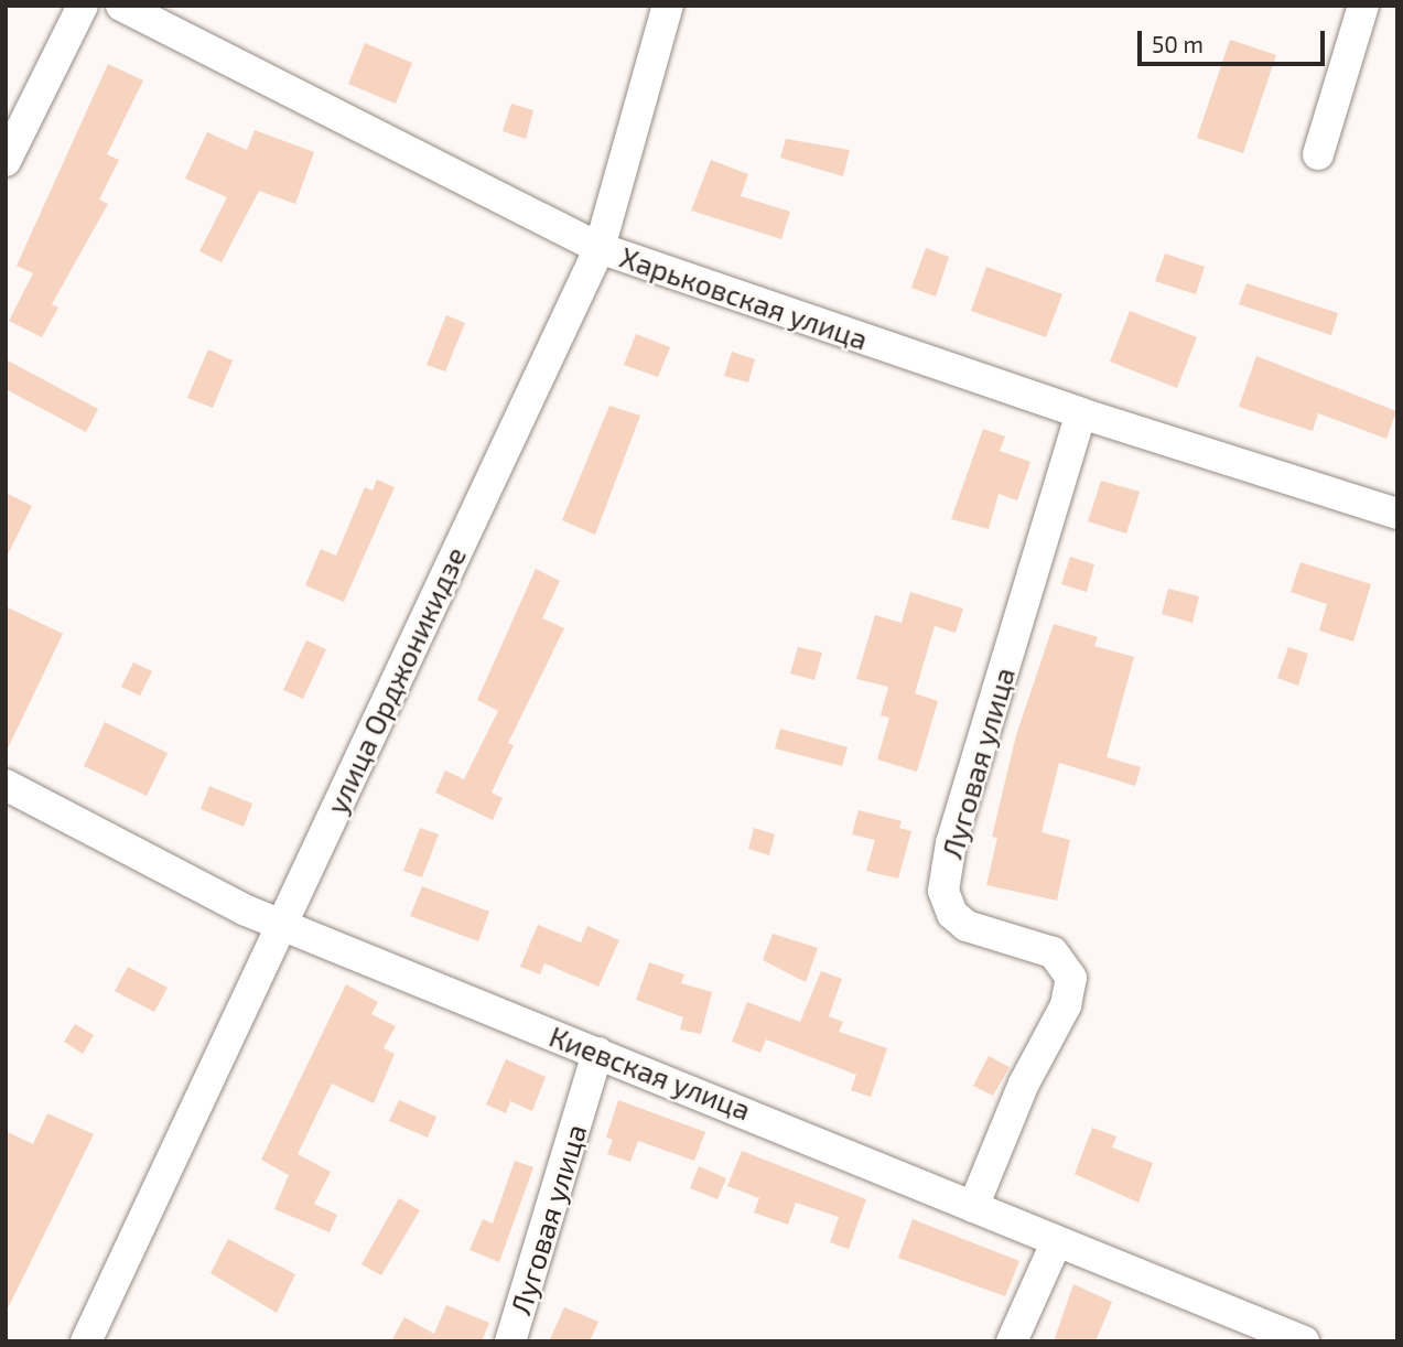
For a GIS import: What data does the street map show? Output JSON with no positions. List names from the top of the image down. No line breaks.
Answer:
{"streets":{"street":["Харьковская улица","улица Орджоникидзе","Луговая улица","Киевская улица"]},"crossings":[["Харьковская улица","улица Орджоникидзе"],["Харьковская улица","Луговая улица"],["улица Орджоникидзе","Киевская улица"],["Луговая улица","Киевская улица"]],"scale_bar":"50 m"}
